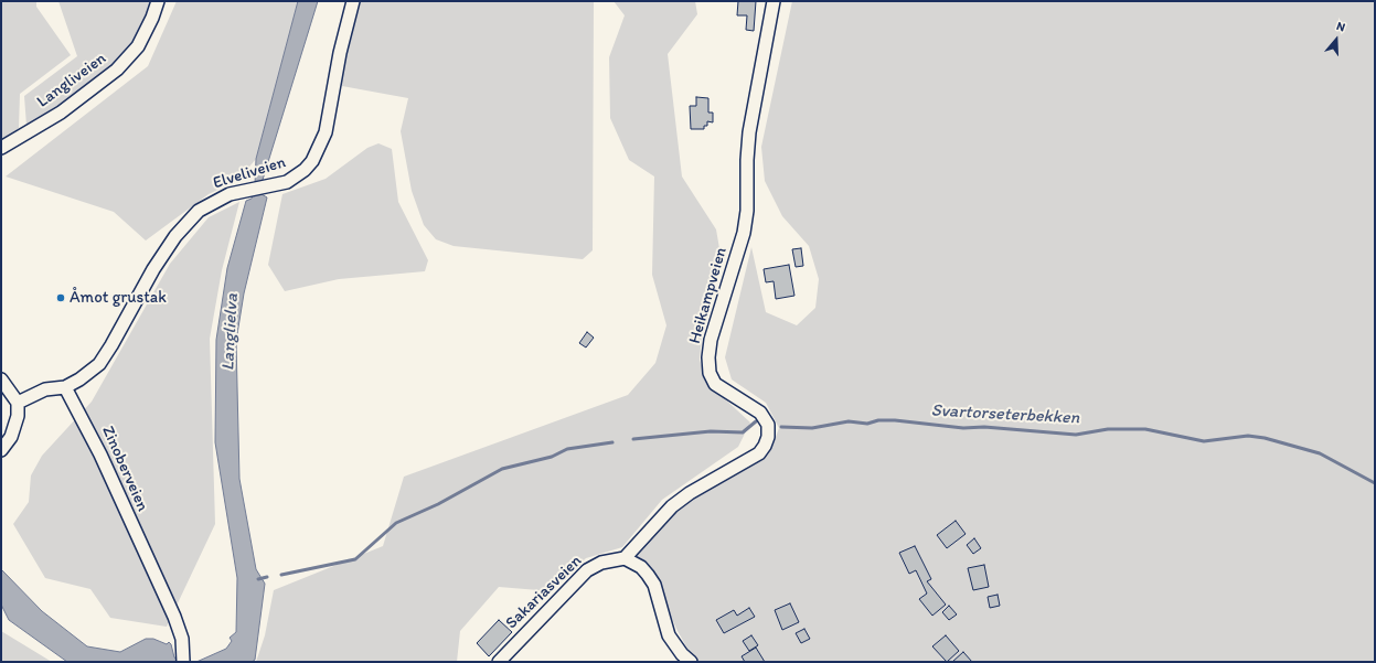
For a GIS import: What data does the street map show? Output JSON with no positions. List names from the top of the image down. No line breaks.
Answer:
{"streets":{"street":["Langliveien","Elveliveien","Heikampveien","Zinoberveien","Sakariasveien"]},"crossings":[["Elveliveien","Zinoberveien"],["Heikampveien","Sakariasveien"]],"water":["Langlielva","Svartorseterbekken"],"places":["Åmot grustak"],"north":"top"}
